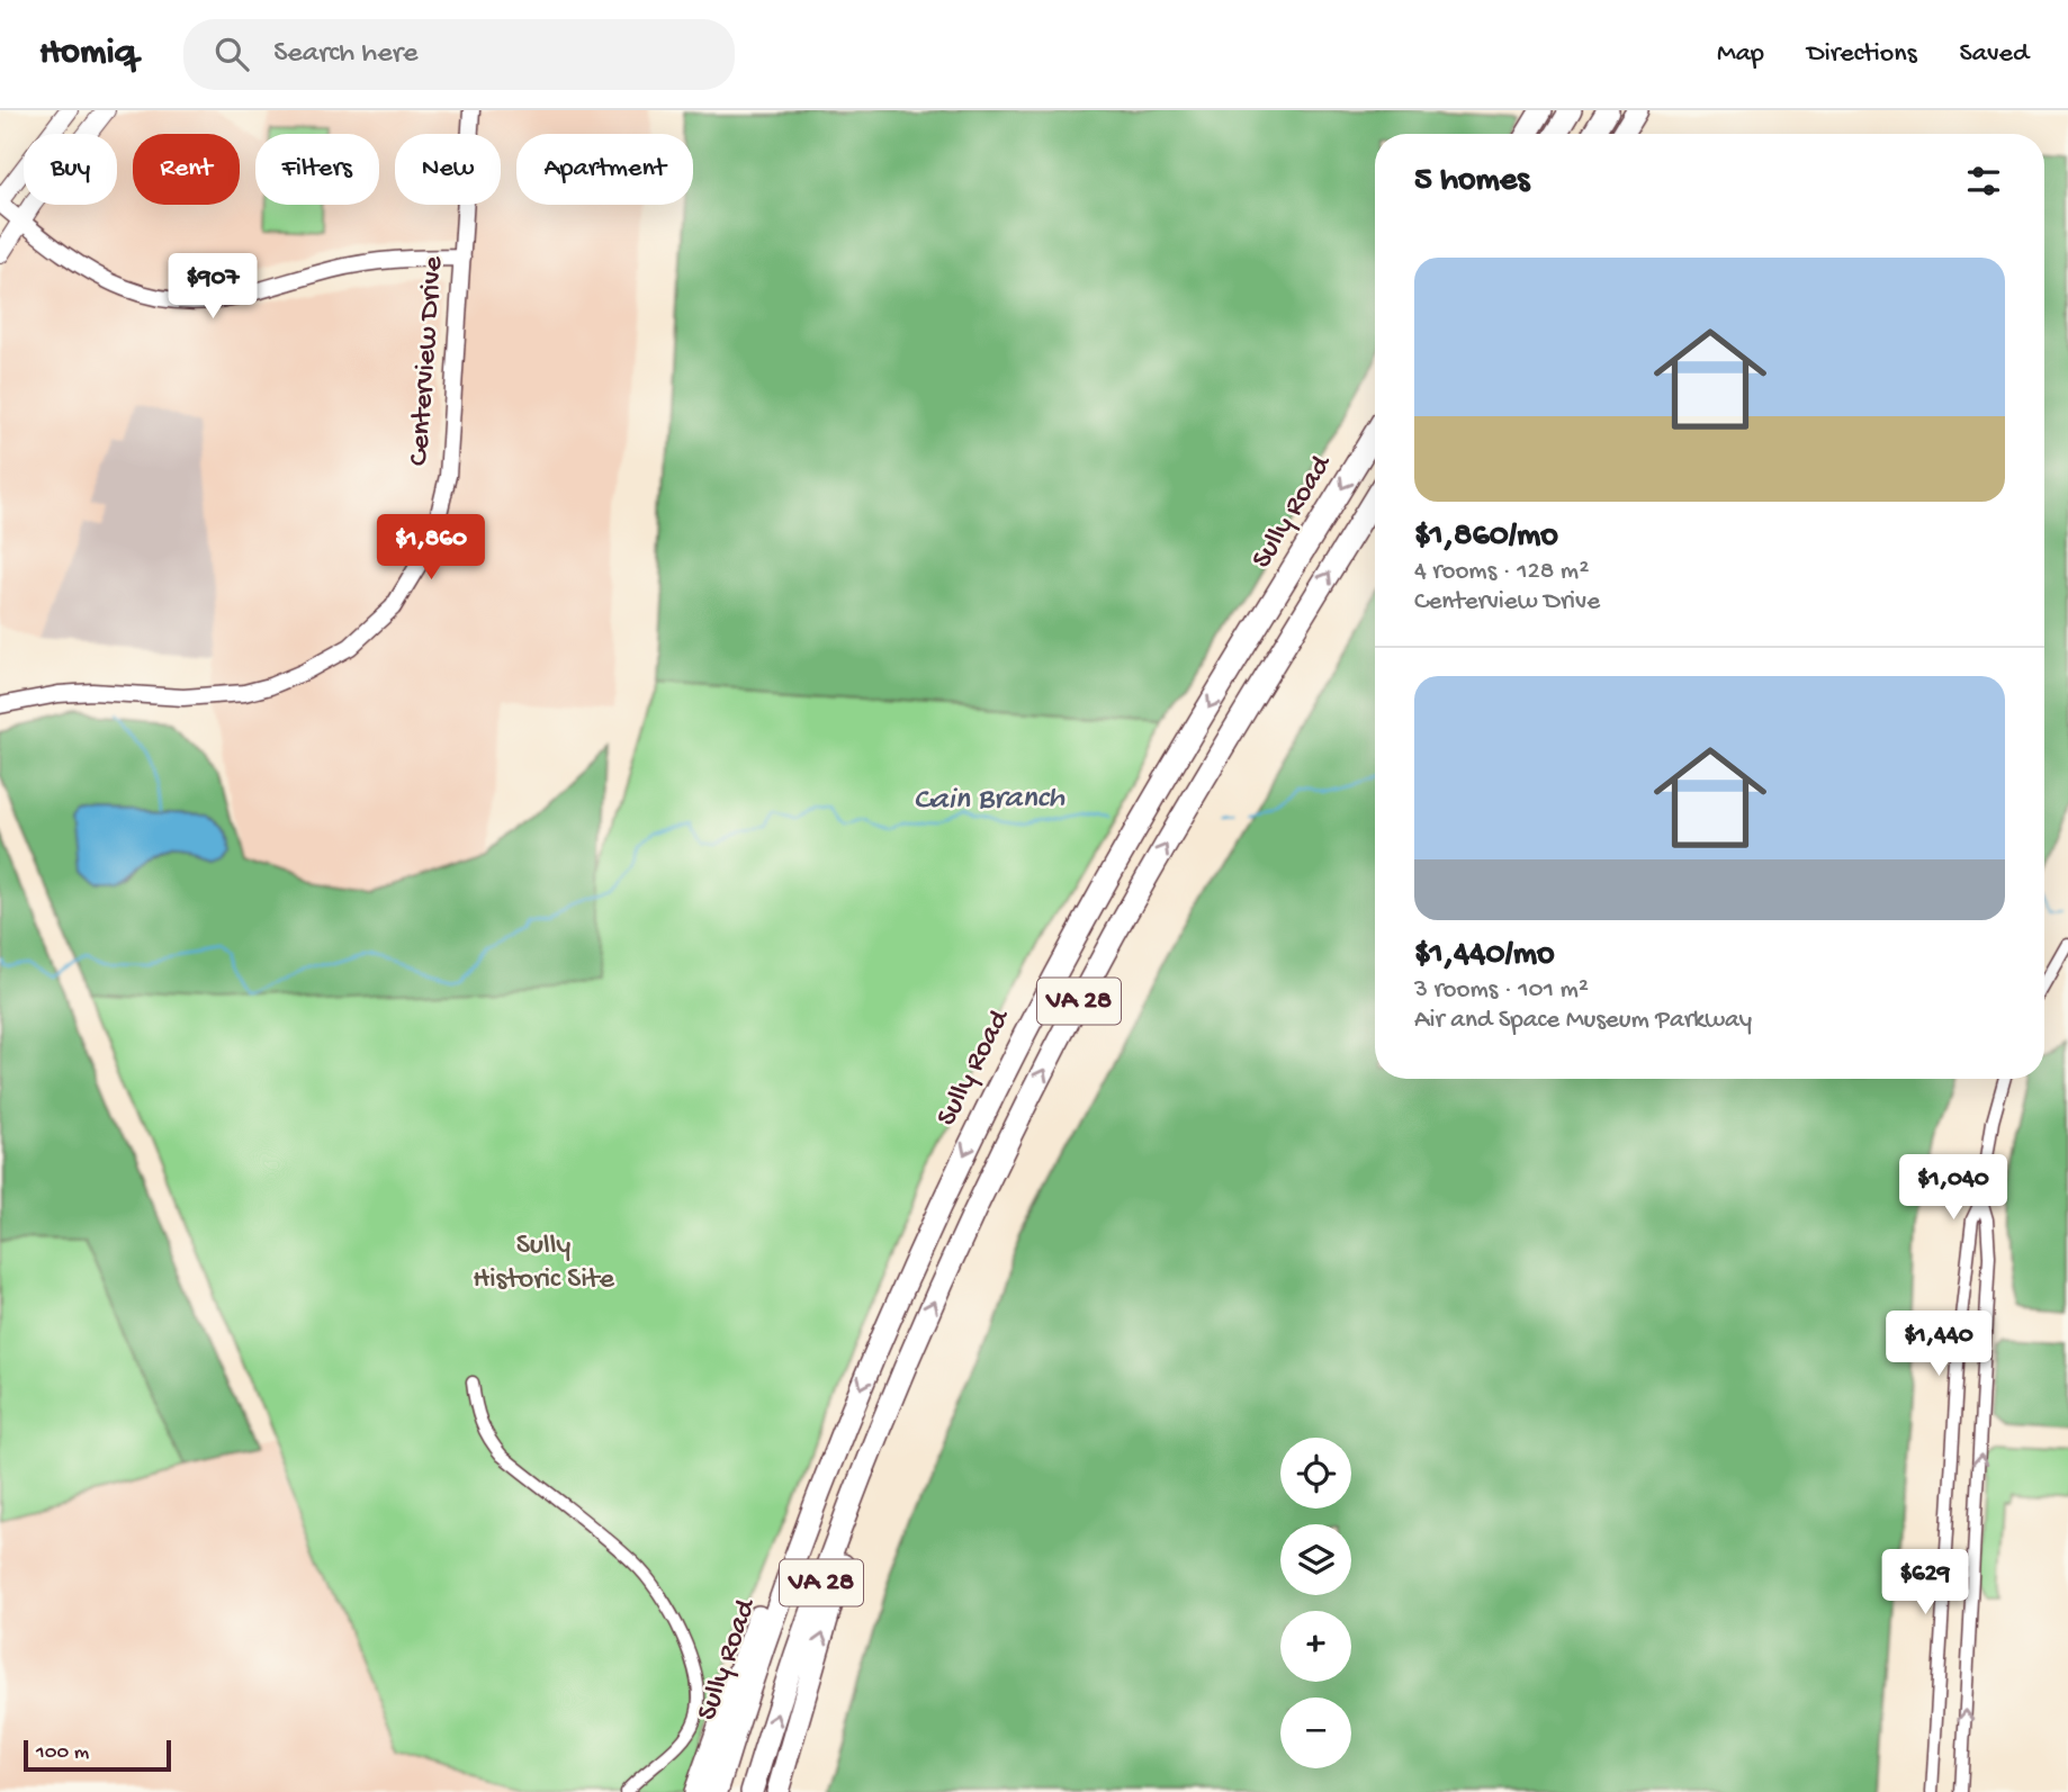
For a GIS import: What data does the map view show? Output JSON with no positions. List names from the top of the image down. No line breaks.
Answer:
{"streets":{"highway":["Sully Road","VA 28"],"street":["Centerview Drive"]},"water":["Cain Branch"],"parks":["Sully Historic Site"],"scale_bar":"100 m","page":{"header":"Homiq","search":"Search here","nav":["Map","Directions","Saved"],"chip":["Buy","Rent","Filters","New","Apartment"],"heading":"5 homes","list":[{"name":"$1,860/mo","note":"4 rooms · 128 m² · Centerview Drive"},{"name":"$1,440/mo","note":"3 rooms · 101 m² · Air and Space Museum Parkway"}],"price":["$907","$1,860","$1,040","$1,440","$629"],"map_buttons":["+","−"],"scale":"100 m"}}
